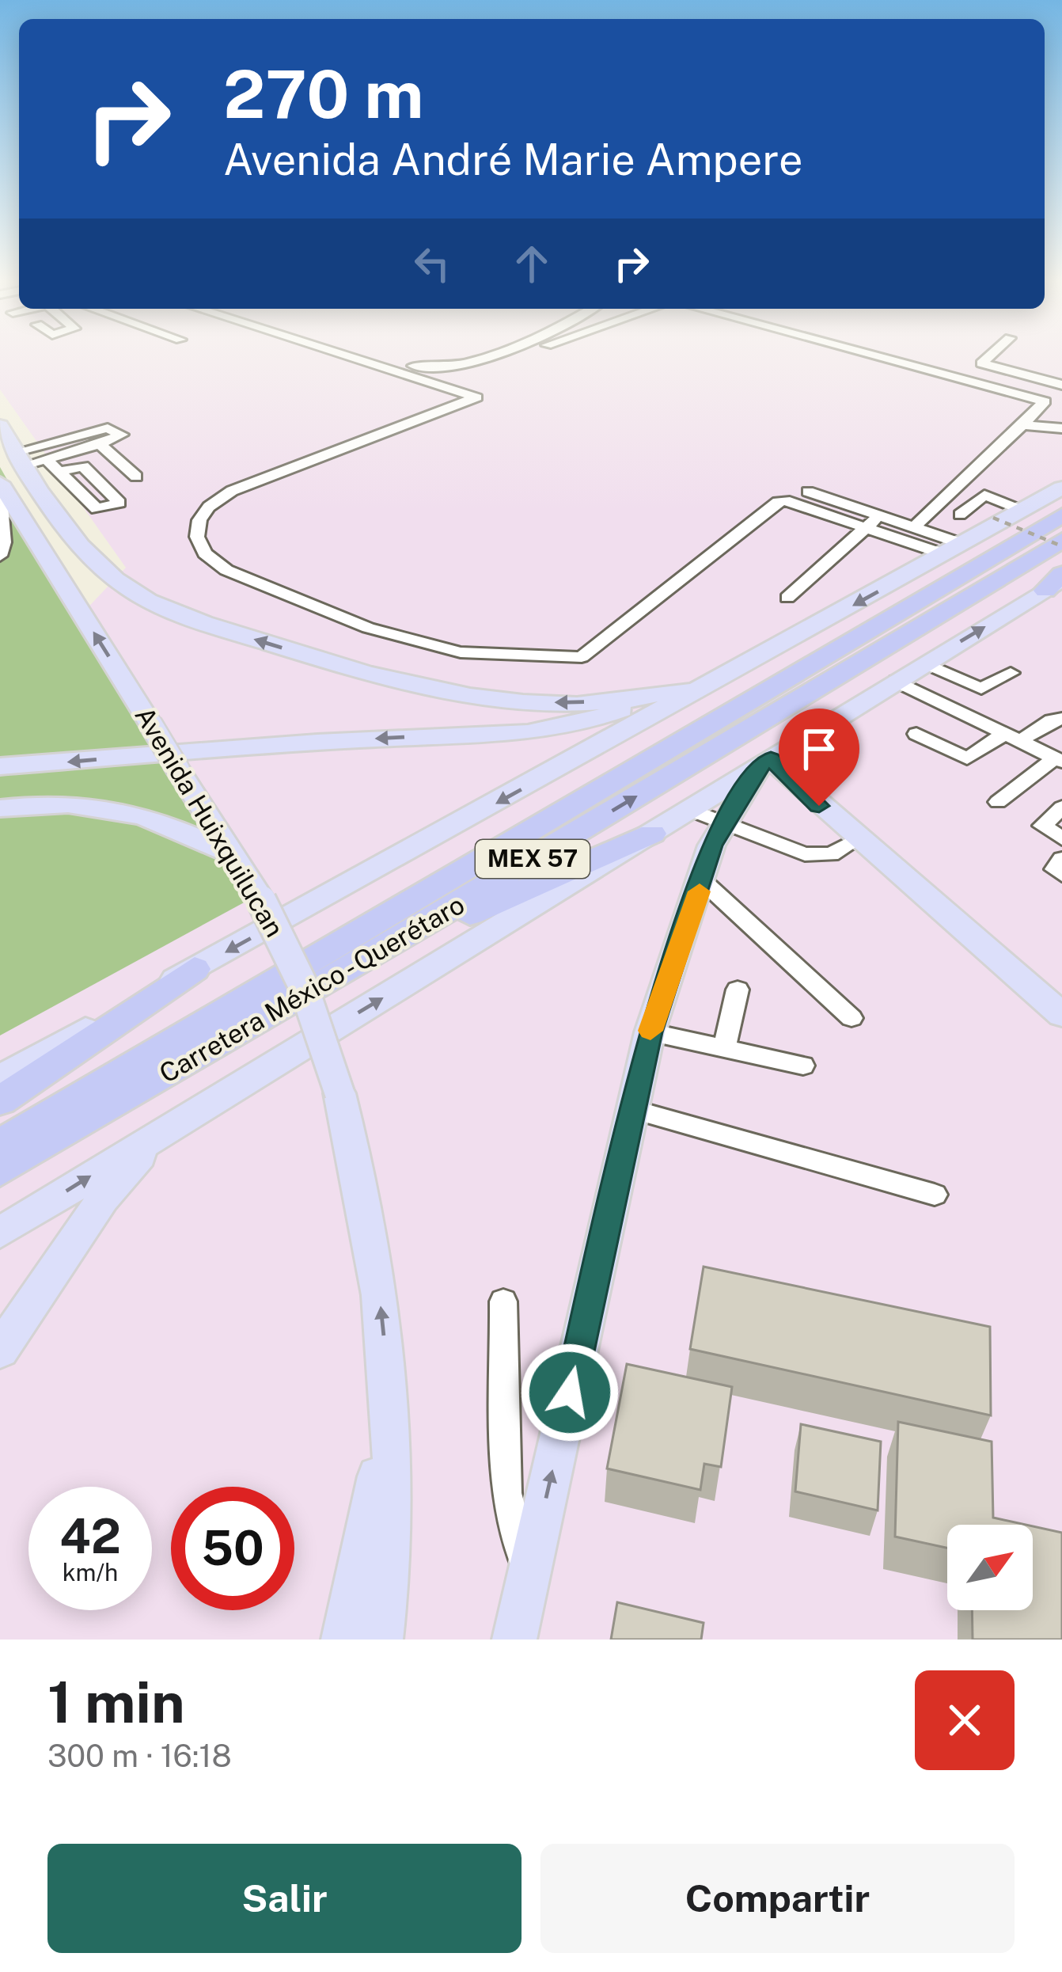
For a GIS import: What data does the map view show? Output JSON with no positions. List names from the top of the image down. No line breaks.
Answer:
{"streets":{"highway":["MEX 57","Carretera México - Querétaro"],"main road":["Avenida Huixquilucan"]},"one_way":["Avenida Huixquilucan"],"north":"top right","page":{"turn":["270 m","Avenida André Marie Ampere"],"speed":"42 km/h","limit":"50","heading":["1 min","300 m · 16:18"],"buttons":["Salir","Compartir"]}}
